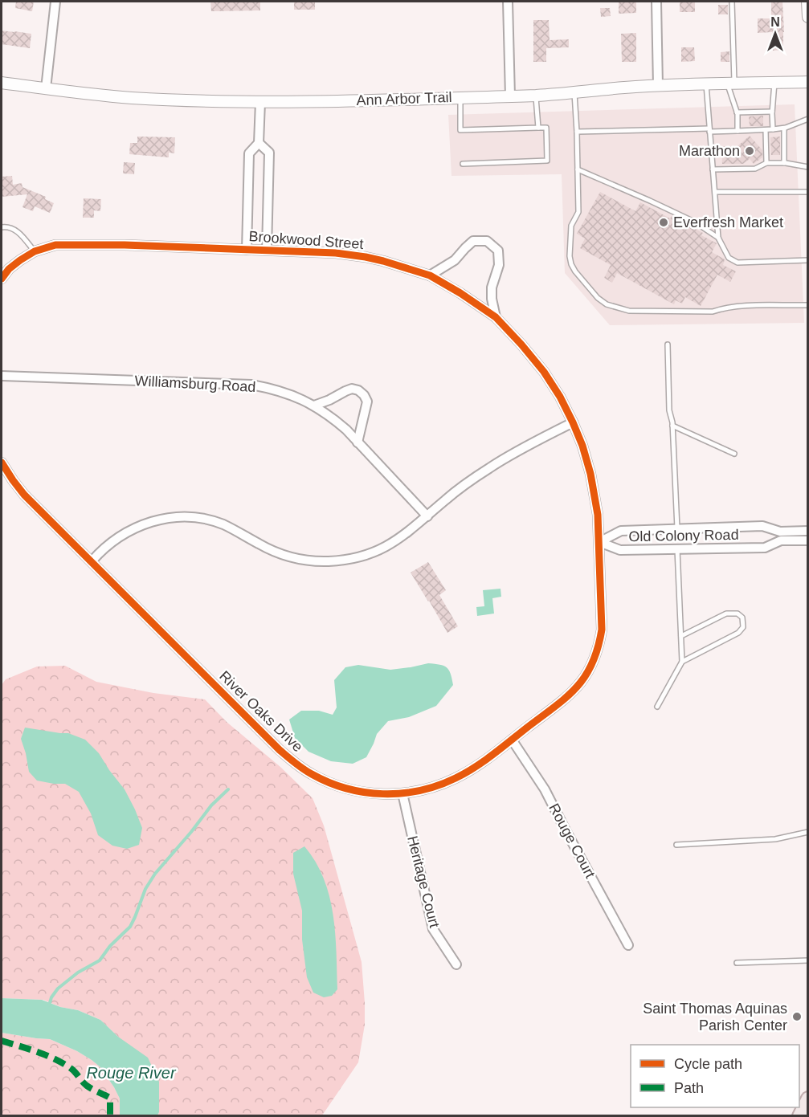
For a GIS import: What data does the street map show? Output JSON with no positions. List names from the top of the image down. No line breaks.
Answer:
{"streets":{"street":["Ann Arbor Trail","Brookwood Street","Williamsburg Road","Old Colony Road","River Oaks Drive","Rouge Court","Heritage Court"]},"crossings":[["Brookwood Street","Old Colony Road"],["Brookwood Street","River Oaks Drive"],["Old Colony Road","River Oaks Drive"],["River Oaks Drive","Rouge Court"],["River Oaks Drive","Heritage Court"]],"water":["Rouge River"],"places":["Marathon","Everfresh Market","Saint Thomas Aquinas Parish Center"],"legend":["Cycle path","Path"],"north":"top"}
